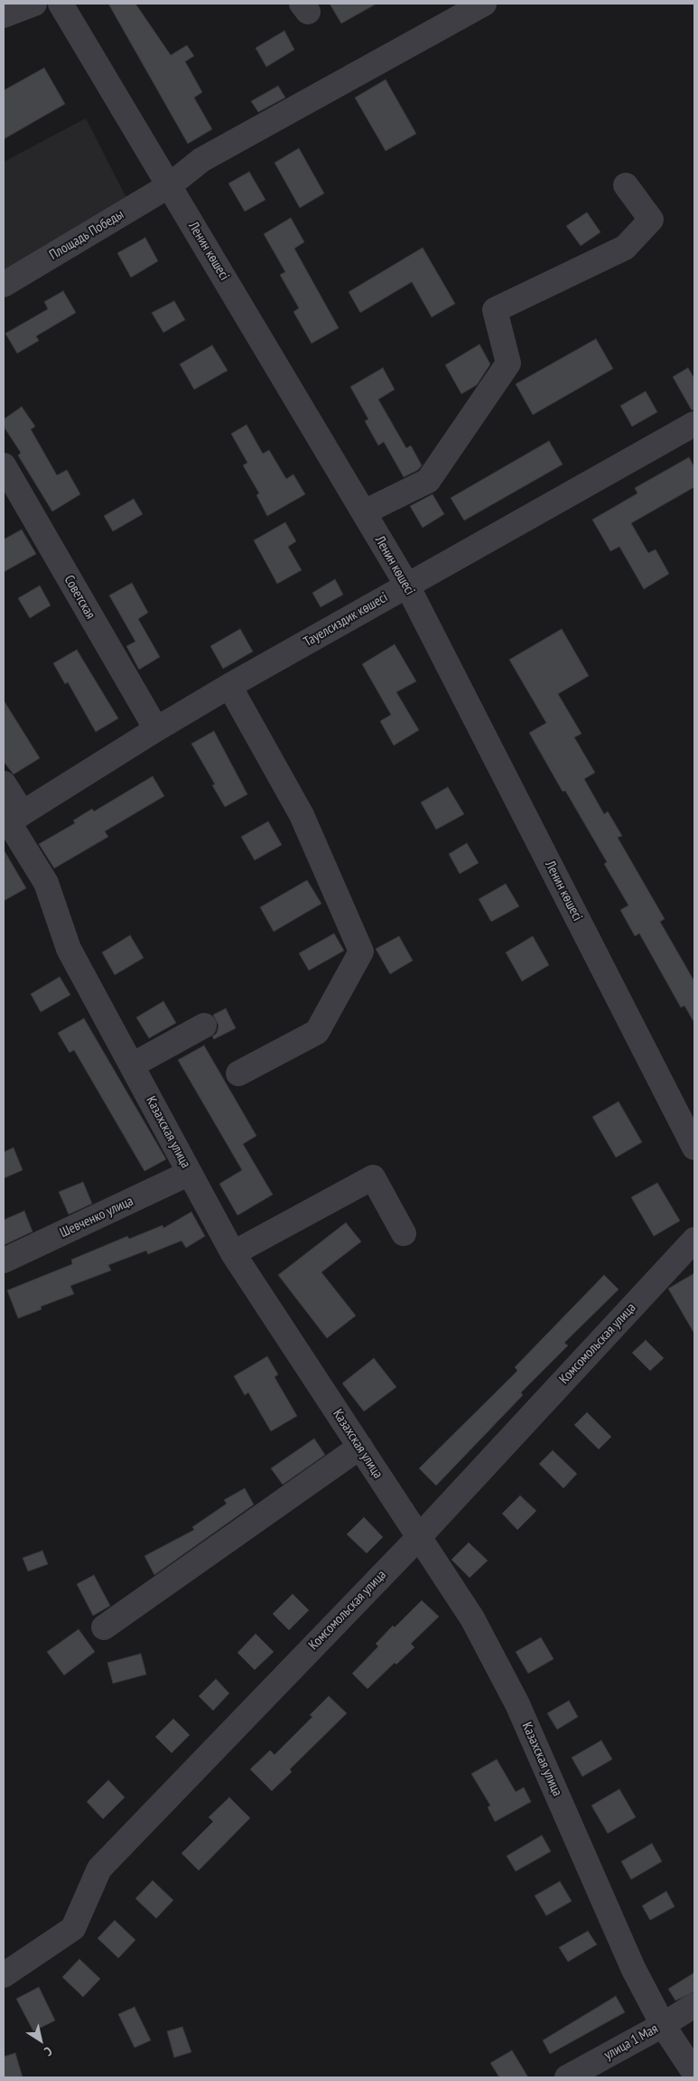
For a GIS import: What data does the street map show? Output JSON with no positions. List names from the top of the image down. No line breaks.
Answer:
{"streets":{"street":["Площадь Победы","Ленин көшесі","Советская","Тауелсиздик көшесі","Казахская улица","Шевченко улица","Комсомольская улица","улица 1 Мая"]},"crossings":[["Площадь Победы","Ленин көшесі"],["Ленин көшесі","Тауелсиздик көшесі"],["Советская","Тауелсиздик көшесі"],["Тауелсиздик көшесі","Казахская улица"],["Казахская улица","Шевченко улица"],["Казахская улица","Комсомольская улица"],["Казахская улица","улица 1 Мая"]],"north":"bottom right"}
